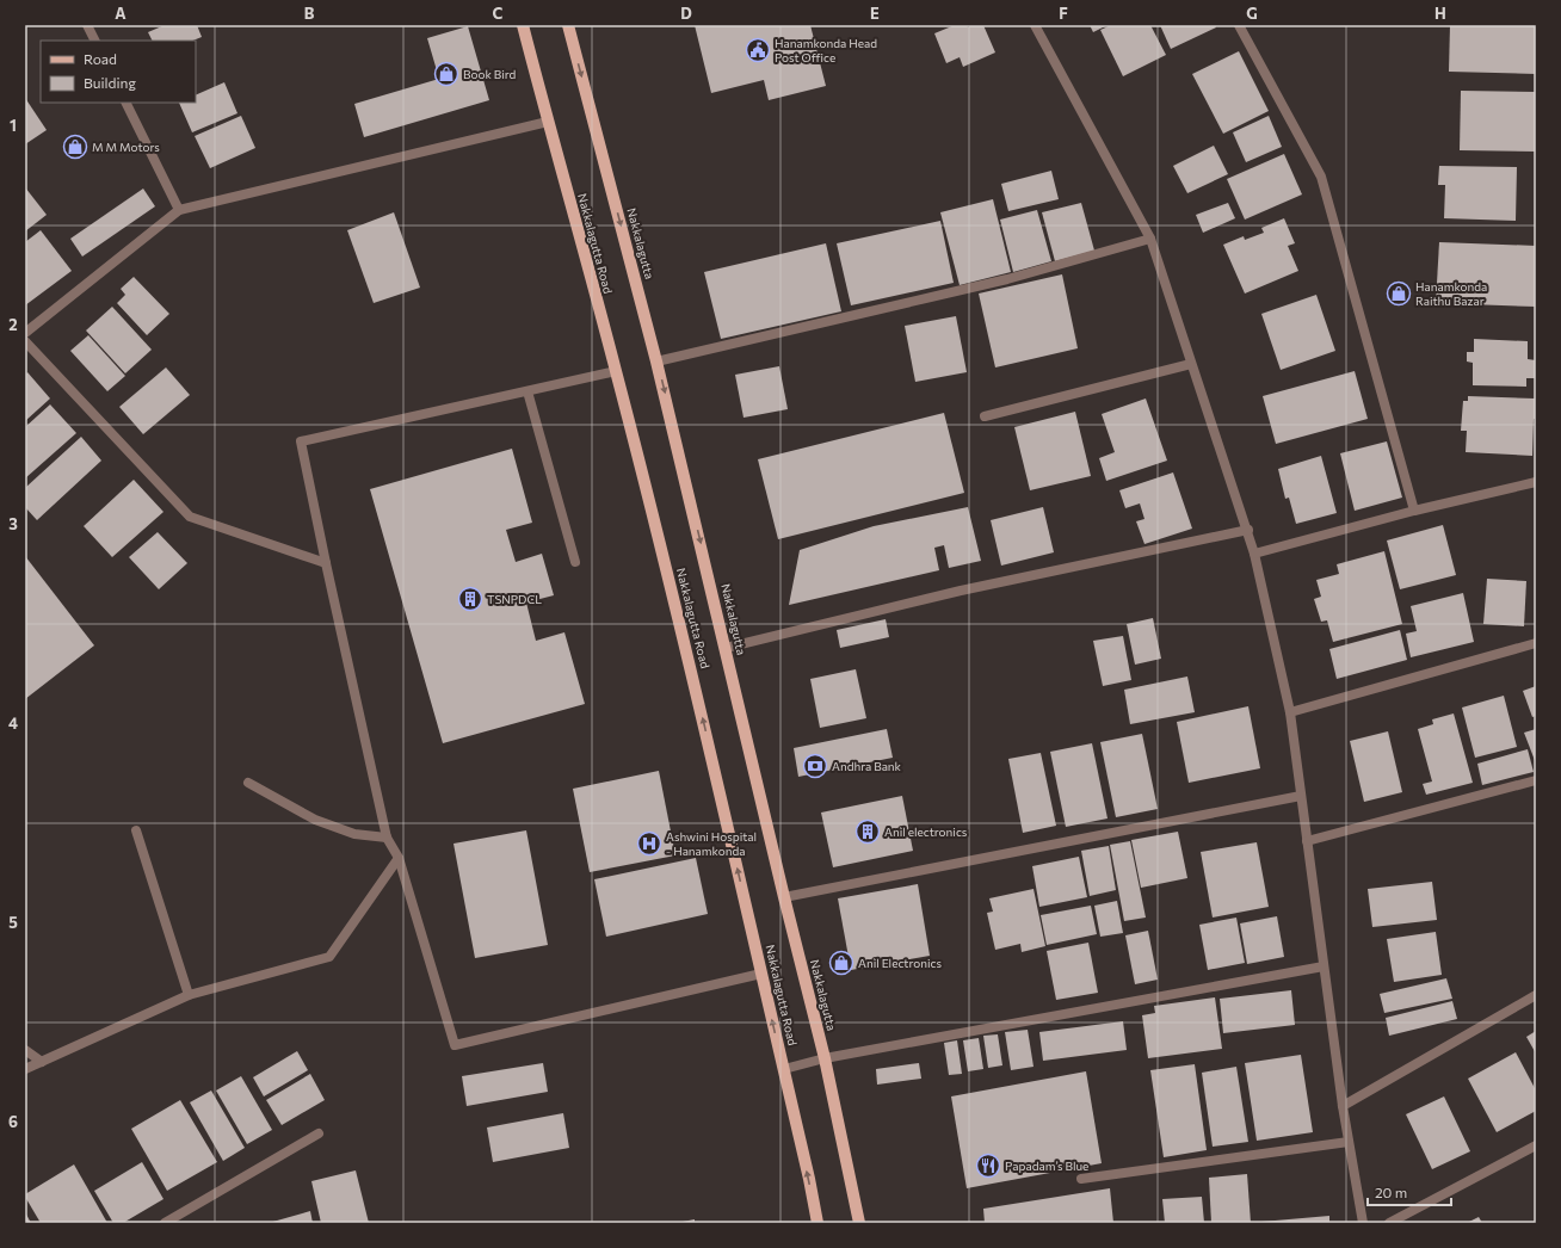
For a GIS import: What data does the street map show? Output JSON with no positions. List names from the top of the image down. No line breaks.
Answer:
{"streets":{"main road":["Nakkalagutta Road","Nakkalagutta"]},"one_way":["Nakkalagutta Road","Nakkalagutta"],"places":{"public building":["Hanamkonda Head Post Office"],"shop":["Book Bird","M M Motors","Hanamkonda Raithu Bazar","Anil Electronics"],"building":["TSNPDCL","Anil electronics"],"bank":["Andhra Bank"],"hospital":["Ashwini Hospital - Hanamkonda"],"restaurant":["Papadam’s Blue"]},"legend":["Road","Building"],"scale_bar":"20 m","grid":{"columns":["A","B","C","D","E","F","G","H"],"rows":["1","2","3","4","5","6"]}}
